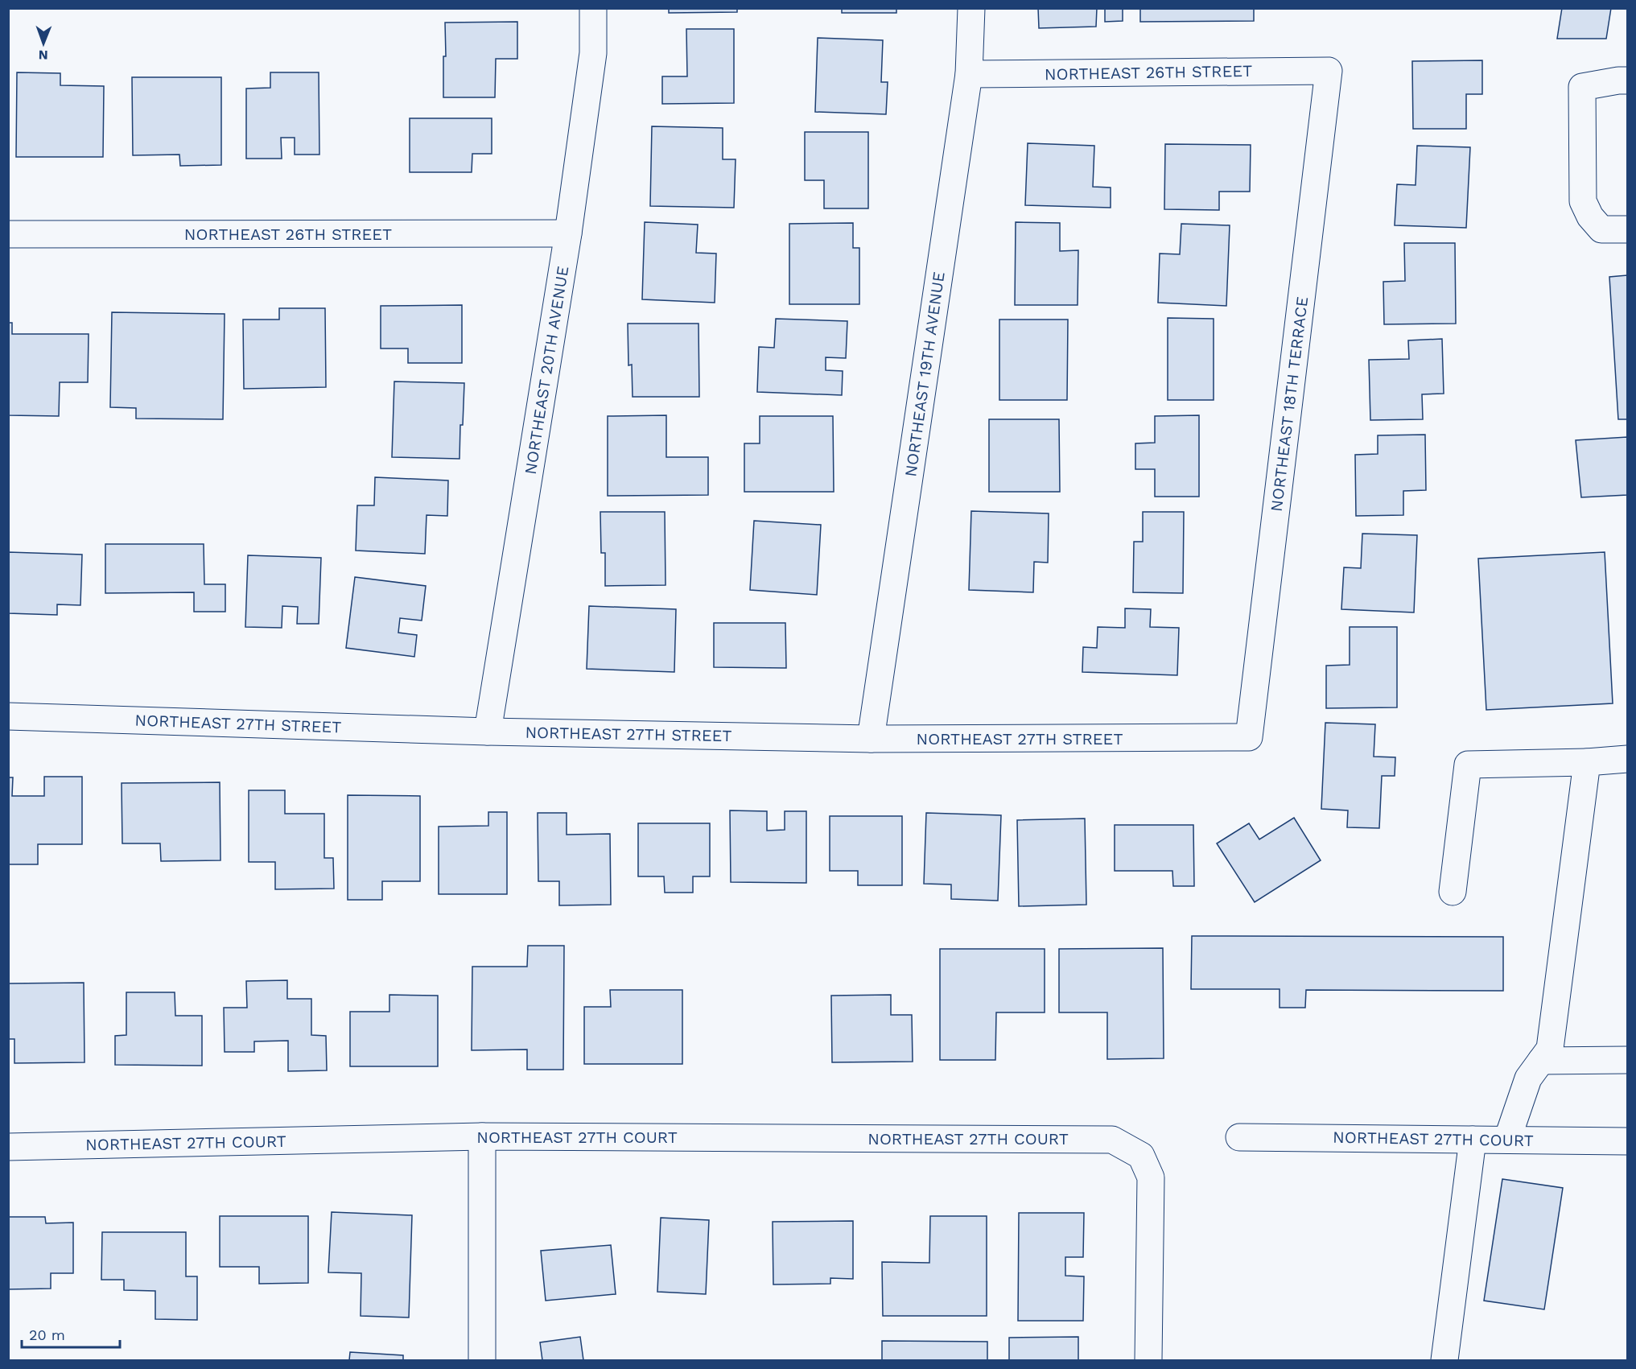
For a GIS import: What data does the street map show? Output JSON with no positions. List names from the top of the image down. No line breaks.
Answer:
{"streets":{"street":["NORTHEAST 26TH STREET","NORTHEAST 20TH AVENUE","NORTHEAST 19TH AVENUE","NORTHEAST 18TH TERRACE","NORTHEAST 27TH STREET","NORTHEAST 27TH COURT"]},"crossings":[["NORTHEAST 26TH STREET","NORTHEAST 20TH AVENUE"],["NORTHEAST 26TH STREET","NORTHEAST 19TH AVENUE"],["NORTHEAST 26TH STREET","NORTHEAST 18TH TERRACE"],["NORTHEAST 20TH AVENUE","NORTHEAST 27TH STREET"],["NORTHEAST 19TH AVENUE","NORTHEAST 27TH STREET"],["NORTHEAST 18TH TERRACE","NORTHEAST 27TH STREET"]],"scale_bar":"20 m","north":"bottom"}
